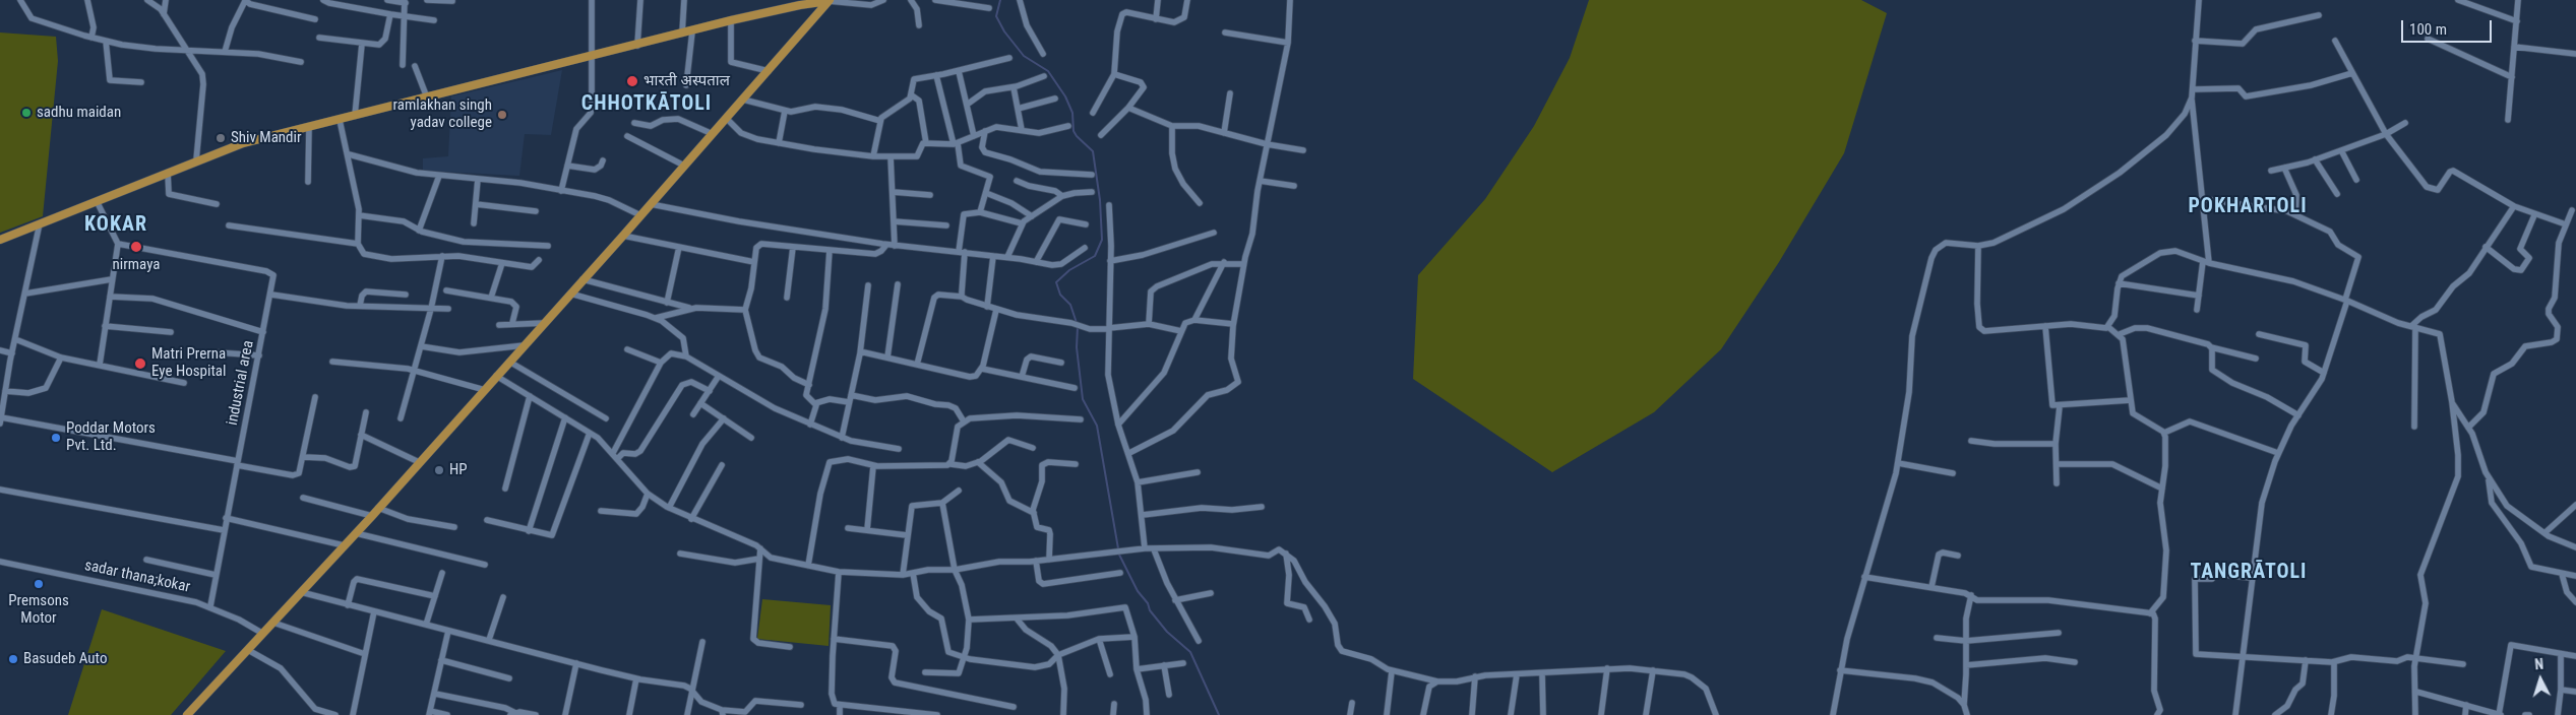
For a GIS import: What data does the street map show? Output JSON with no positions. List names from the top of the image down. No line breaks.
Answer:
{"streets":{"street":["industrial area","sadar thana;kokar"]},"crossings":[["industrial area","sadar thana;kokar"]],"districts":["CHHOTKĀTOLI","POKHARTOLI","KOKAR","TANGRĀTOLI"],"places":["भारती अस्पताल","sadhu maidan","ramlakhan singh yadav college","Shiv Mandir","nirmaya","Matri Prerna Eye Hospital","Poddar Motors Pvt. Ltd.","HP","Premsons Motor","Basudeb Auto"],"scale_bar":"100 m","north":"top"}
